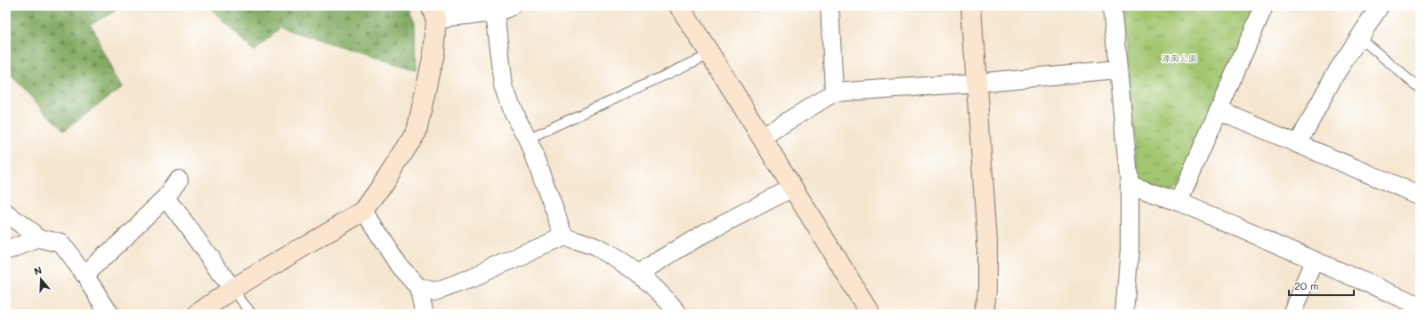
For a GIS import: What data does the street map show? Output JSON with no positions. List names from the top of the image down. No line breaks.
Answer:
{"parks":["源南公園"],"scale_bar":"20 m","north":"top"}
